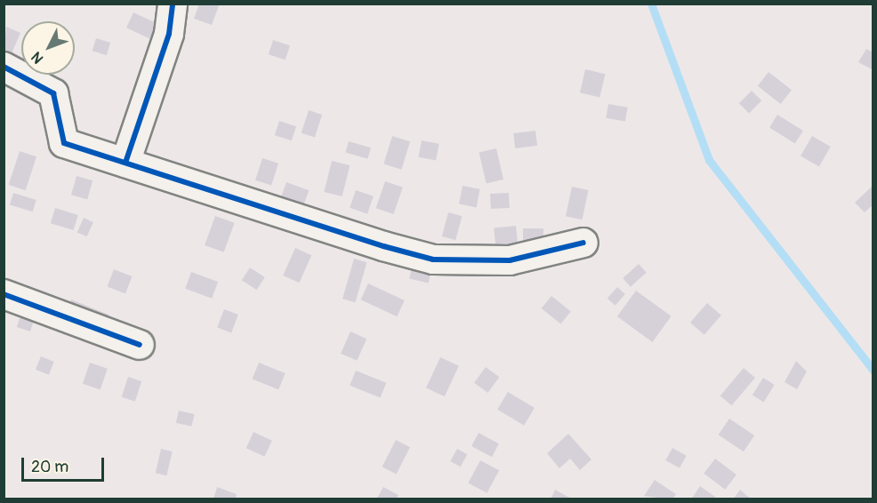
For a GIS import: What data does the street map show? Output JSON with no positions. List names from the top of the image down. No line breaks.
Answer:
{"scale_bar":"20 m","north":"bottom left"}
